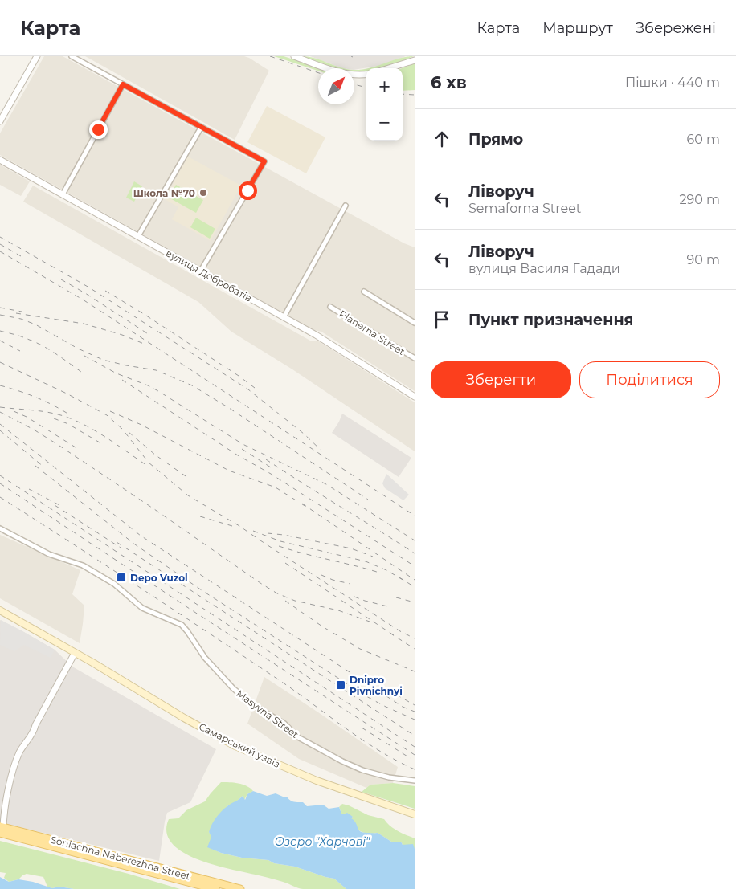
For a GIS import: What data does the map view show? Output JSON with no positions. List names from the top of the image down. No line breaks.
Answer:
{"streets":{"main road":["Самарський узвіз","Soniachna Naberezhna Street"],"street":["вулиця Добробатів","Planerna Street","Masyvna Street"]},"water":["Озеро \"Харчові\""],"places":{"other":["Школа №70"],"transit":["Depo Vuzol","Dnipro Pivnichnyi"]},"north":"top right","page":{"header":"Карта","nav":["Карта","Маршрут","Збережені"],"heading":["6 хв","Пішки · 440 m"],"map_buttons":["+","−"],"list":[["Прямо","60 m"],["Ліворуч","Semaforna Street","290 m"],["Ліворуч","вулиця Василя Гадади","90 m"],"Пункт призначення"],"buttons":["Зберегти","Поділитися"]}}
